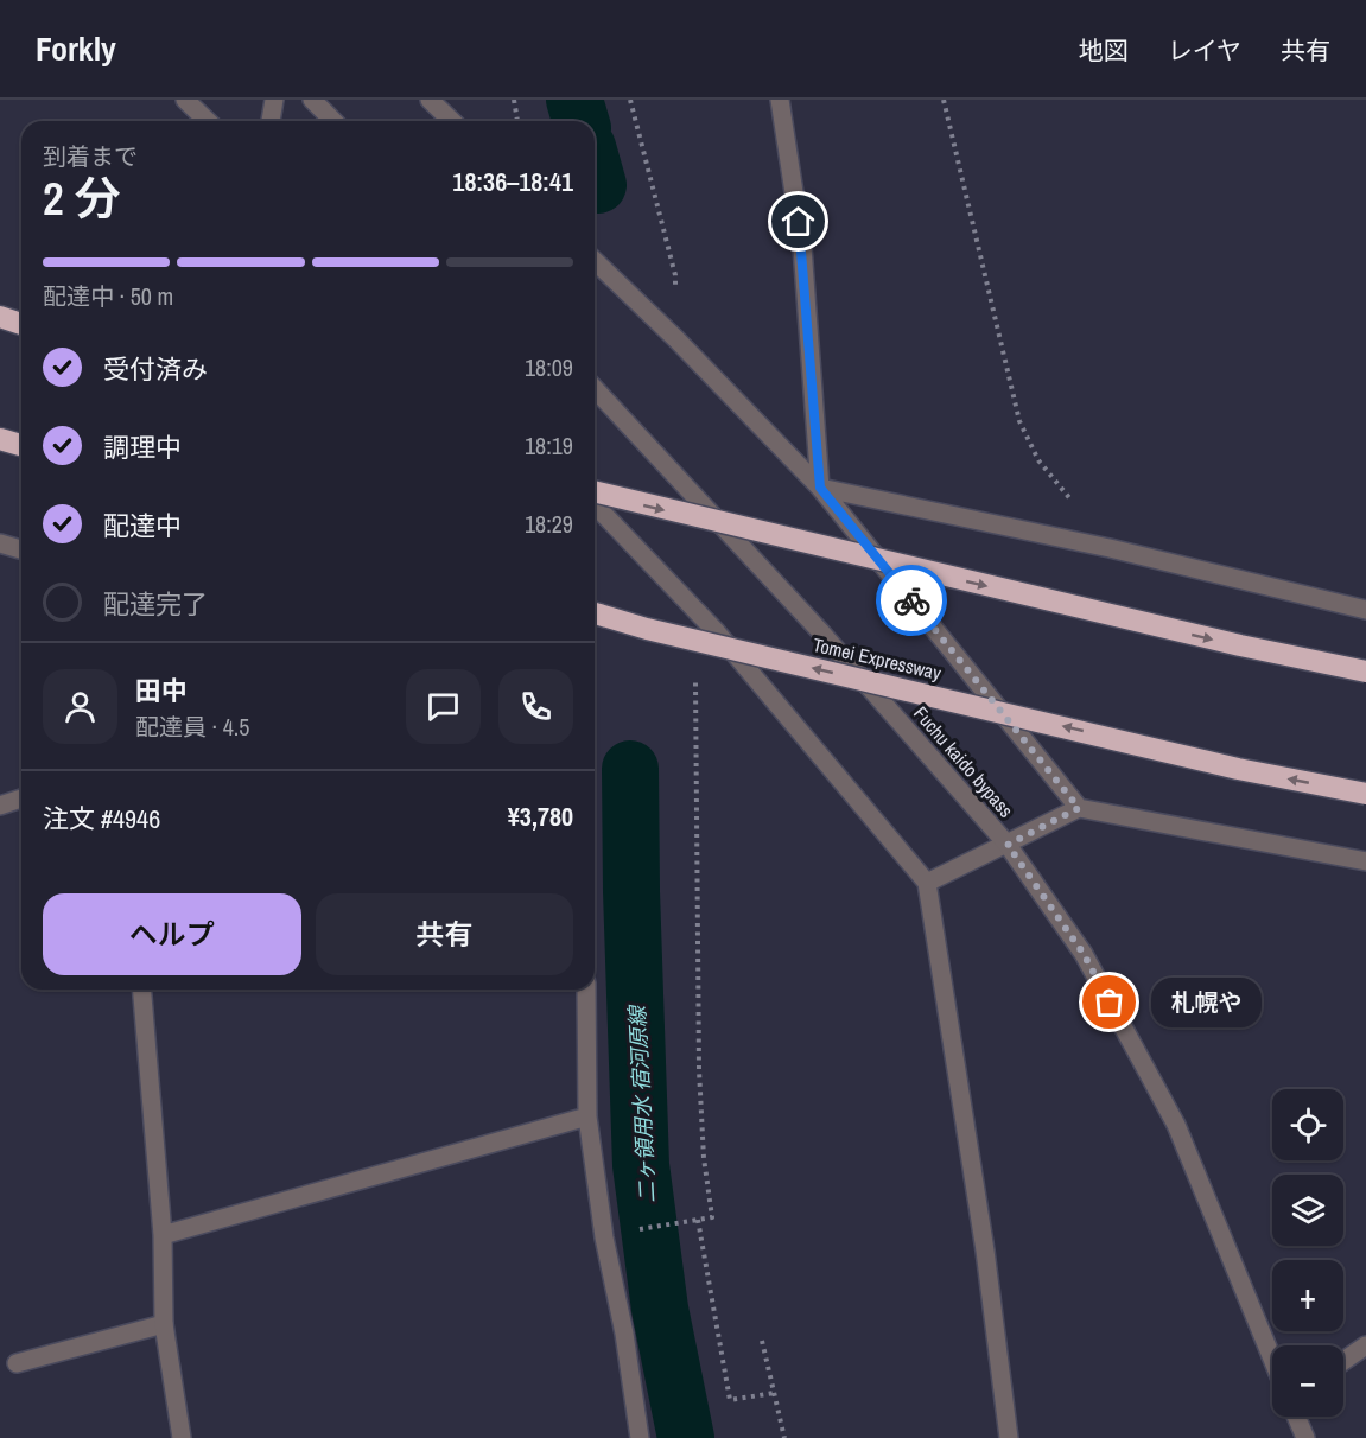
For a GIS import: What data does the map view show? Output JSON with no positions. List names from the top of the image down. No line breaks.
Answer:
{"streets":{"highway":["Tomei Expressway"],"street":["Fuchu kaido bypass"]},"water":["二ヶ領用水 宿河原線"],"places":["札幌や"],"page":{"header":"Forkly","nav":["地図","レイヤ","共有"],"heading":["2 分","到着まで","18:36–18:41"],"panel":["田中","配達員 · 4.5","注文 #4946","¥3,780"],"bar":"配達中 · 50 m","list":[["受付済み","18:09"],["調理中","18:19"],["配達中","18:29"],"配達完了"],"buttons":["ヘルプ","共有"],"bubble":"札幌や","map_buttons":["+","−"]}}
